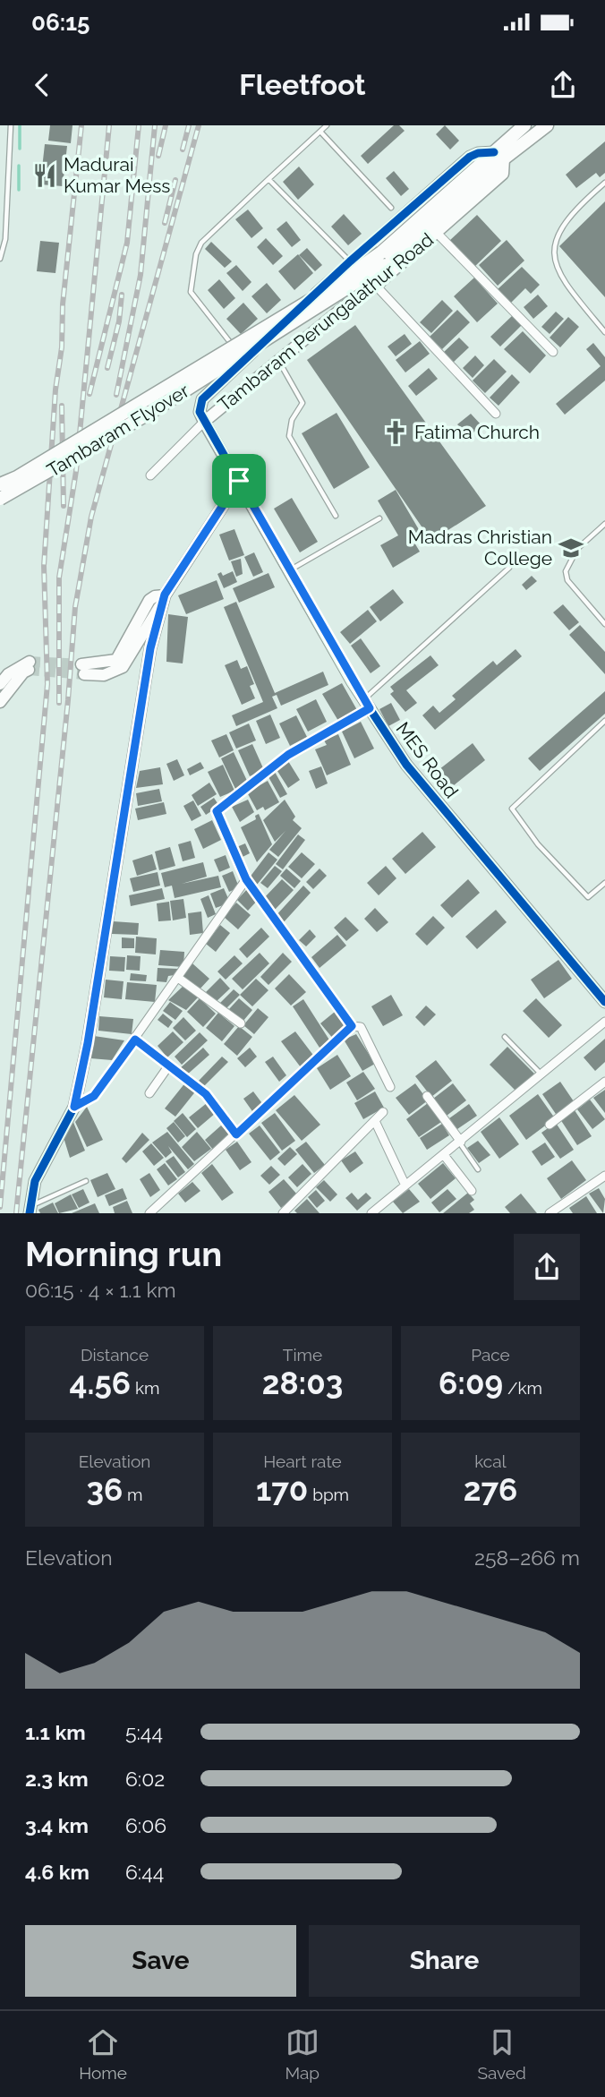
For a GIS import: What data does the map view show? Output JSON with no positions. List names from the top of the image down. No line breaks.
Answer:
{"streets":{"main road":["Tambaram Flyover"],"street":["Tambaram Perungalathur Road","MES Road"]},"crossings":[["Tambaram Perungalathur Road","Tambaram Flyover"],["Tambaram Perungalathur Road","MES Road"]],"places":{"restaurant":["Madurai Kumar Mess"],"church":["Fatima Church"],"school or university":["Madras Christian College"]},"page":{"status":"06:15","header":"Fleetfoot","heading":["Morning run","06:15 · 4 × 1.1 km"],"stats":[["Distance","4.56 km"],["Time","28:03"],["Pace","6:09 /km"],["Elevation","36 m"],["Heart rate","170 bpm"],["kcal","276"]],"chart":["Elevation","258–266 m"],"list":[{"name":"1.1 km","note":"5:44"},{"name":"2.3 km","note":"6:02"},{"name":"3.4 km","note":"6:06"},{"name":"4.6 km","note":"6:44"}],"buttons":["Save","Share"],"tabs":["Home","Map","Saved"]}}
